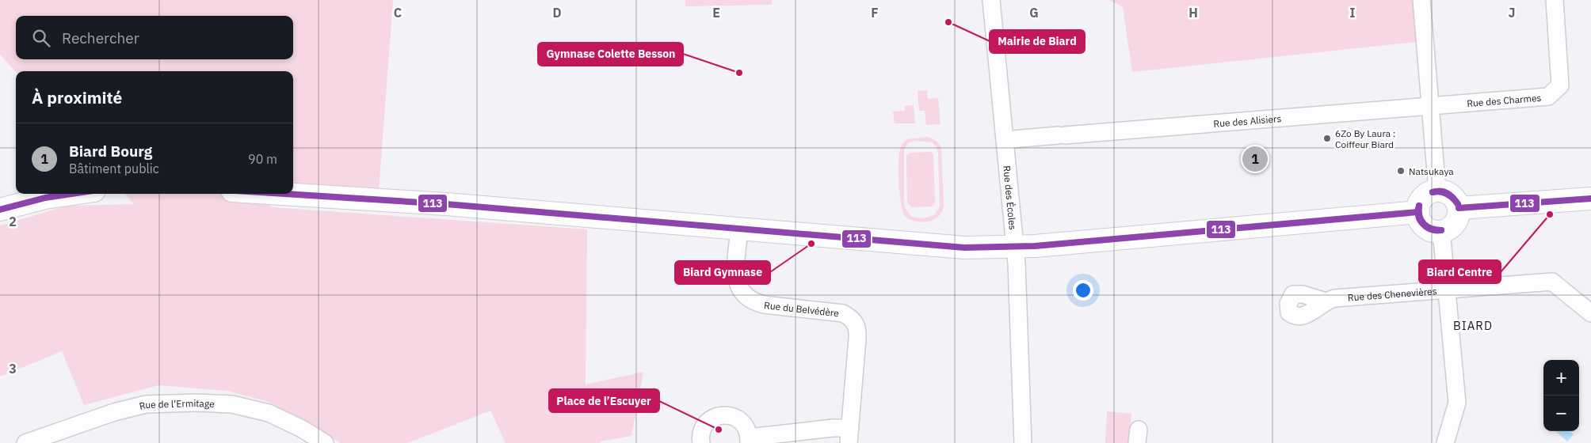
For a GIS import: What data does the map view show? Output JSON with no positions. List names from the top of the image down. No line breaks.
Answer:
{"streets":{"street":["Rue des Charmes","Rue des Alisiers","Rue des Écoles","Rue des Chenevières","Rue du Belvédère","Rue de l’Ermitage"]},"crossings":[["Rue des Charmes","Rue des Alisiers"],["Rue des Alisiers","Rue des Écoles"]],"districts":["BIARD"],"places":["Mairie de Biard","Gymnase Colette Besson","6Zo By Laura : Coiffeur Biard","Natsukaya","Biard Centre","Biard Gymnase","Place de l’Escuyer"],"lines":["transit line 113"],"page":{"search":"Rechercher","heading":"À proximité","list":[{"mark":"1","name":"Biard Bourg","note":"Bâtiment public","value":"90 m"}],"pins":"1","map_buttons":["+","−"]},"grid":{"columns":["C","D","E","F","G","H","I","J"],"rows":["2","3"]}}
